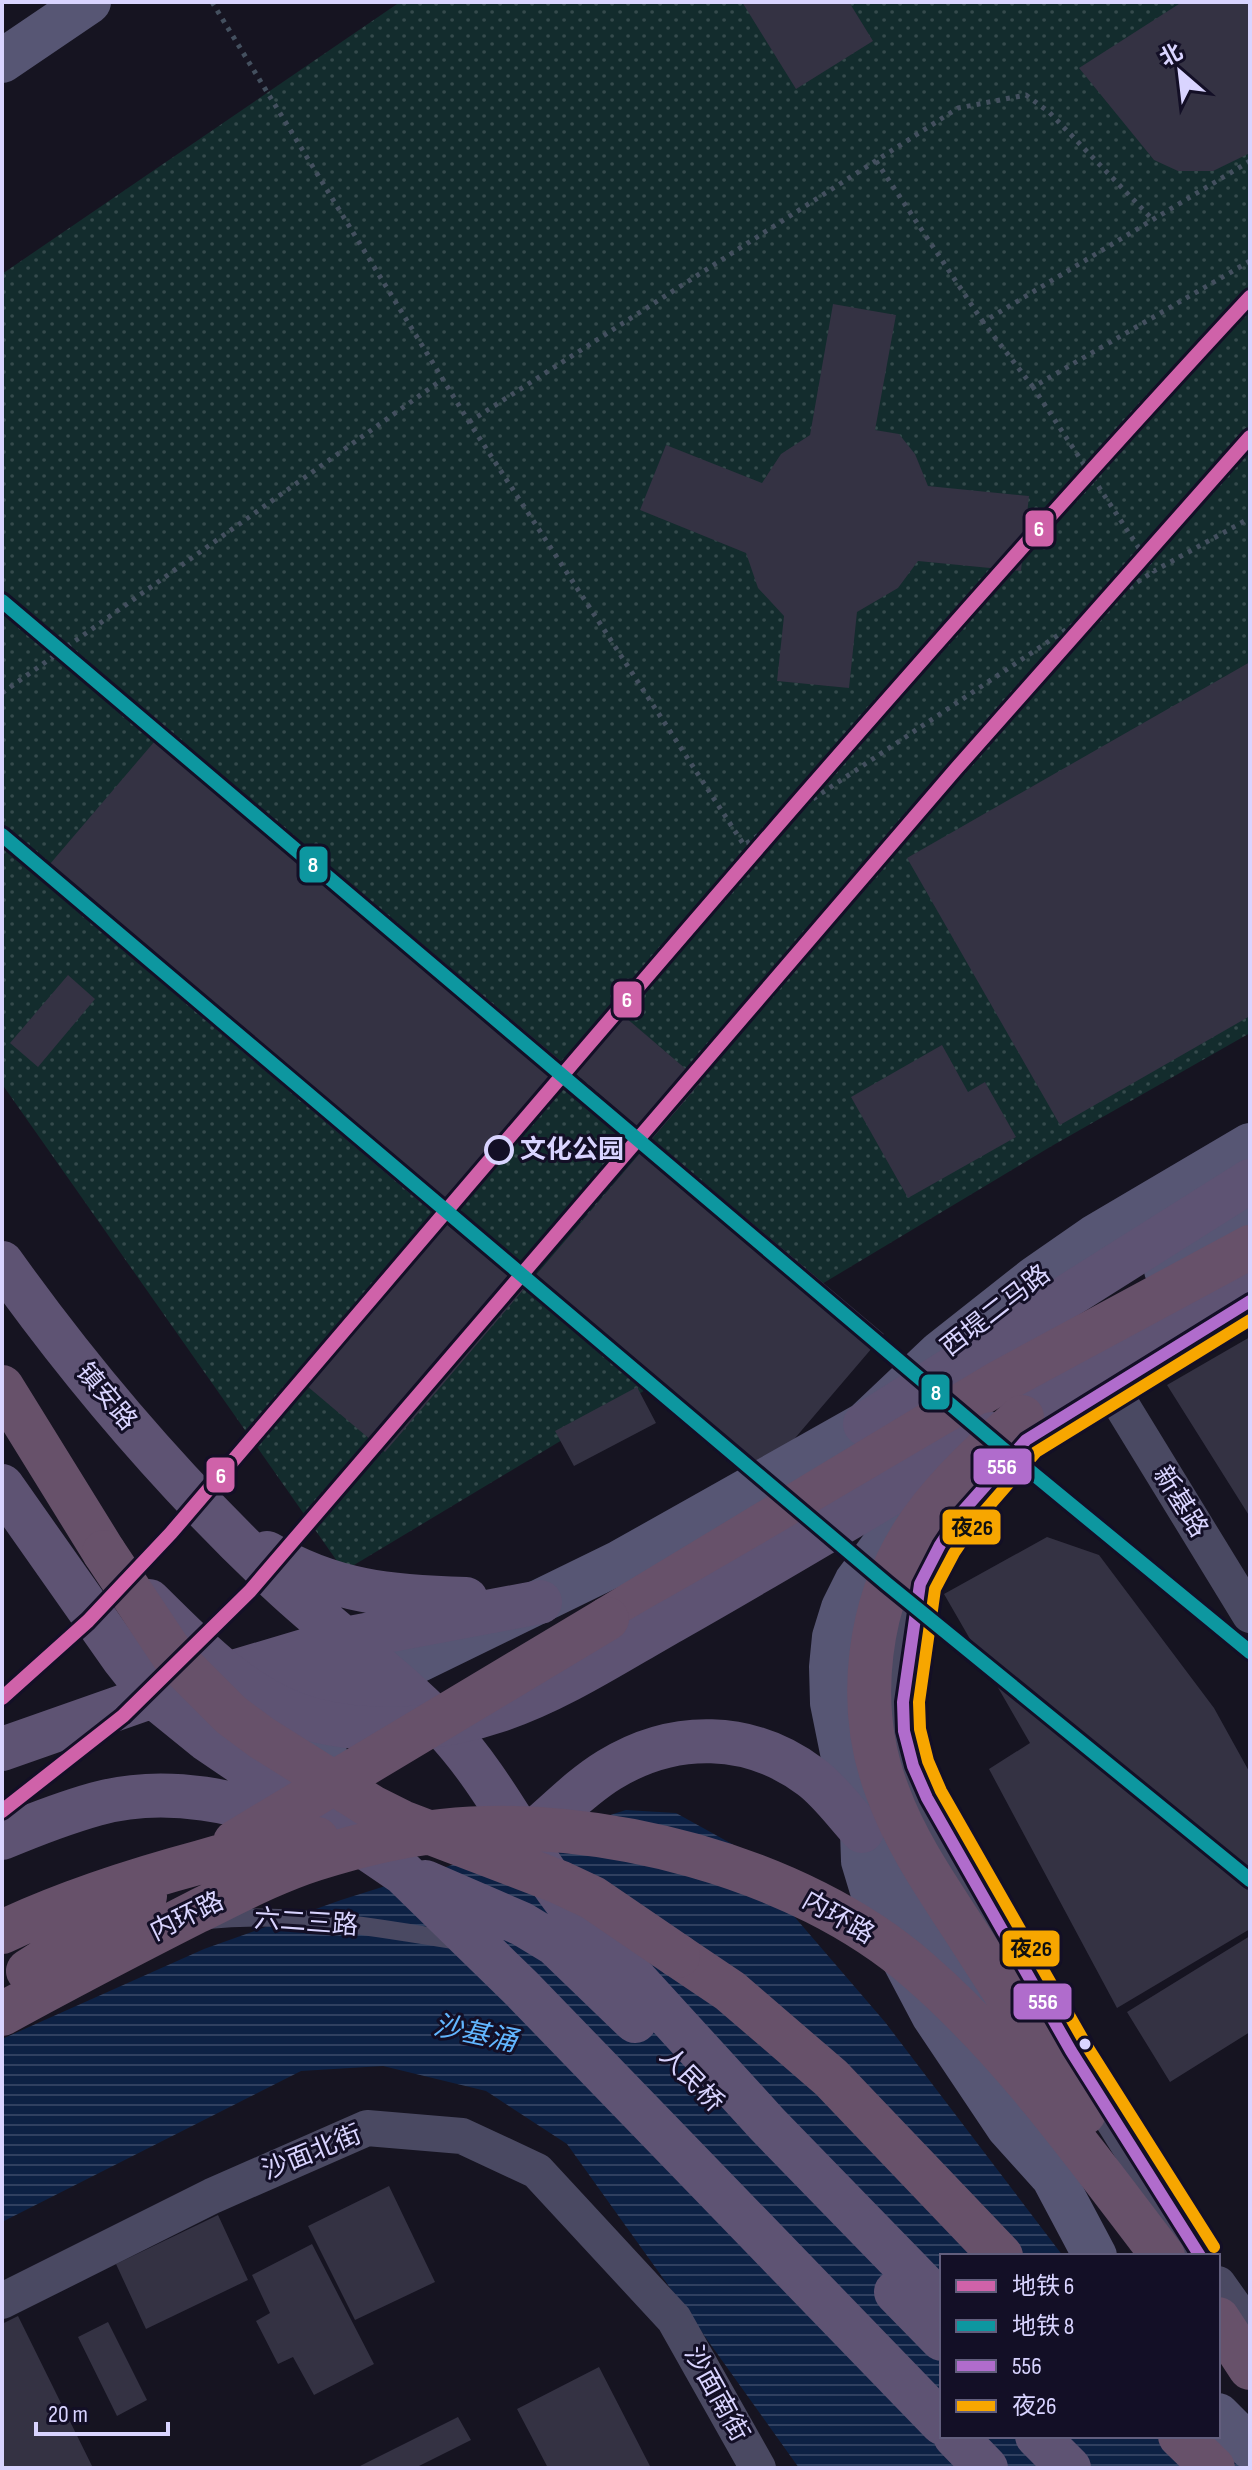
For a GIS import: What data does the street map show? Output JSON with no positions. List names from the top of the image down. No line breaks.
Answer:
{"streets":{"highway":["内环路"],"main road":["西堤二马路","镇安路","人民桥"],"street":["新基路","沙面北街","沙面南街"],"lane":["六二三路"]},"crossings":[["西堤二马路","人民桥"],["镇安路","人民桥"],["内环路","六二三路"],["六二三路","人民桥"],["沙面北街","沙面南街"]],"water":["沙基涌"],"places":["文化公园"],"lines":["metro line 6","metro line 8","transit line 556","transit line 夜26"],"legend":["地铁 6","地铁 8","556","夜26"],"scale_bar":"20 m","north":"top left"}
